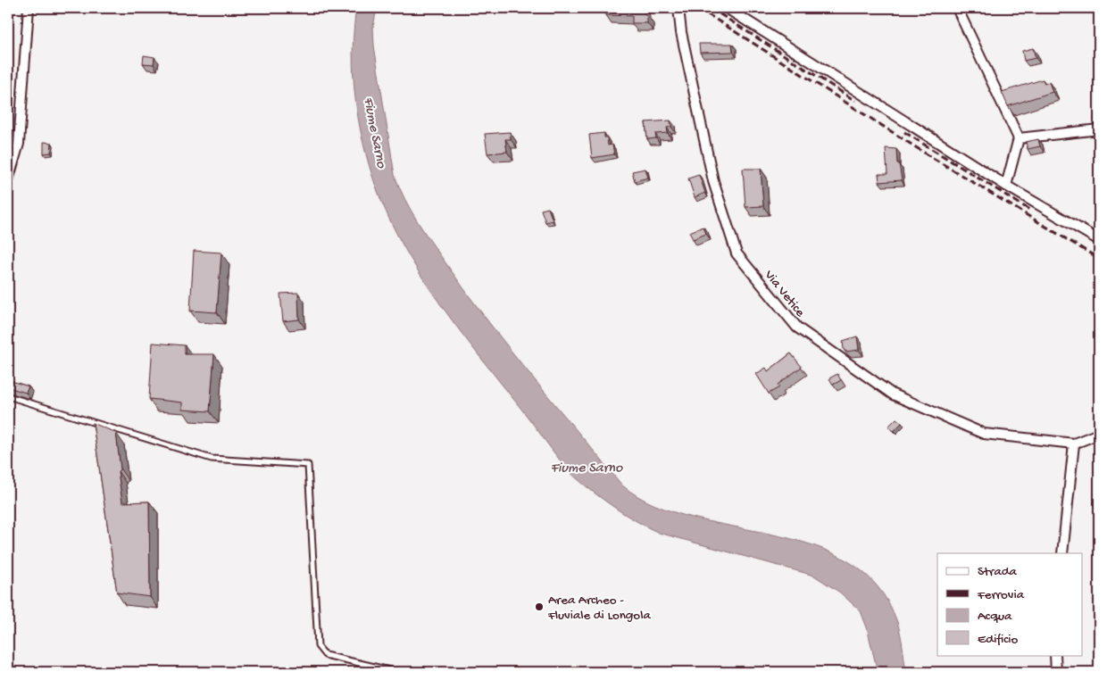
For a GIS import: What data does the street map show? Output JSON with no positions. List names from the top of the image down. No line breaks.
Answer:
{"streets":{"street":["Via Vetice"]},"water":["Fiume Sarno"],"places":["Area Archeo - Fluviale di Longola"],"legend":["Strada","Ferrovia","Acqua","Edificio"]}
